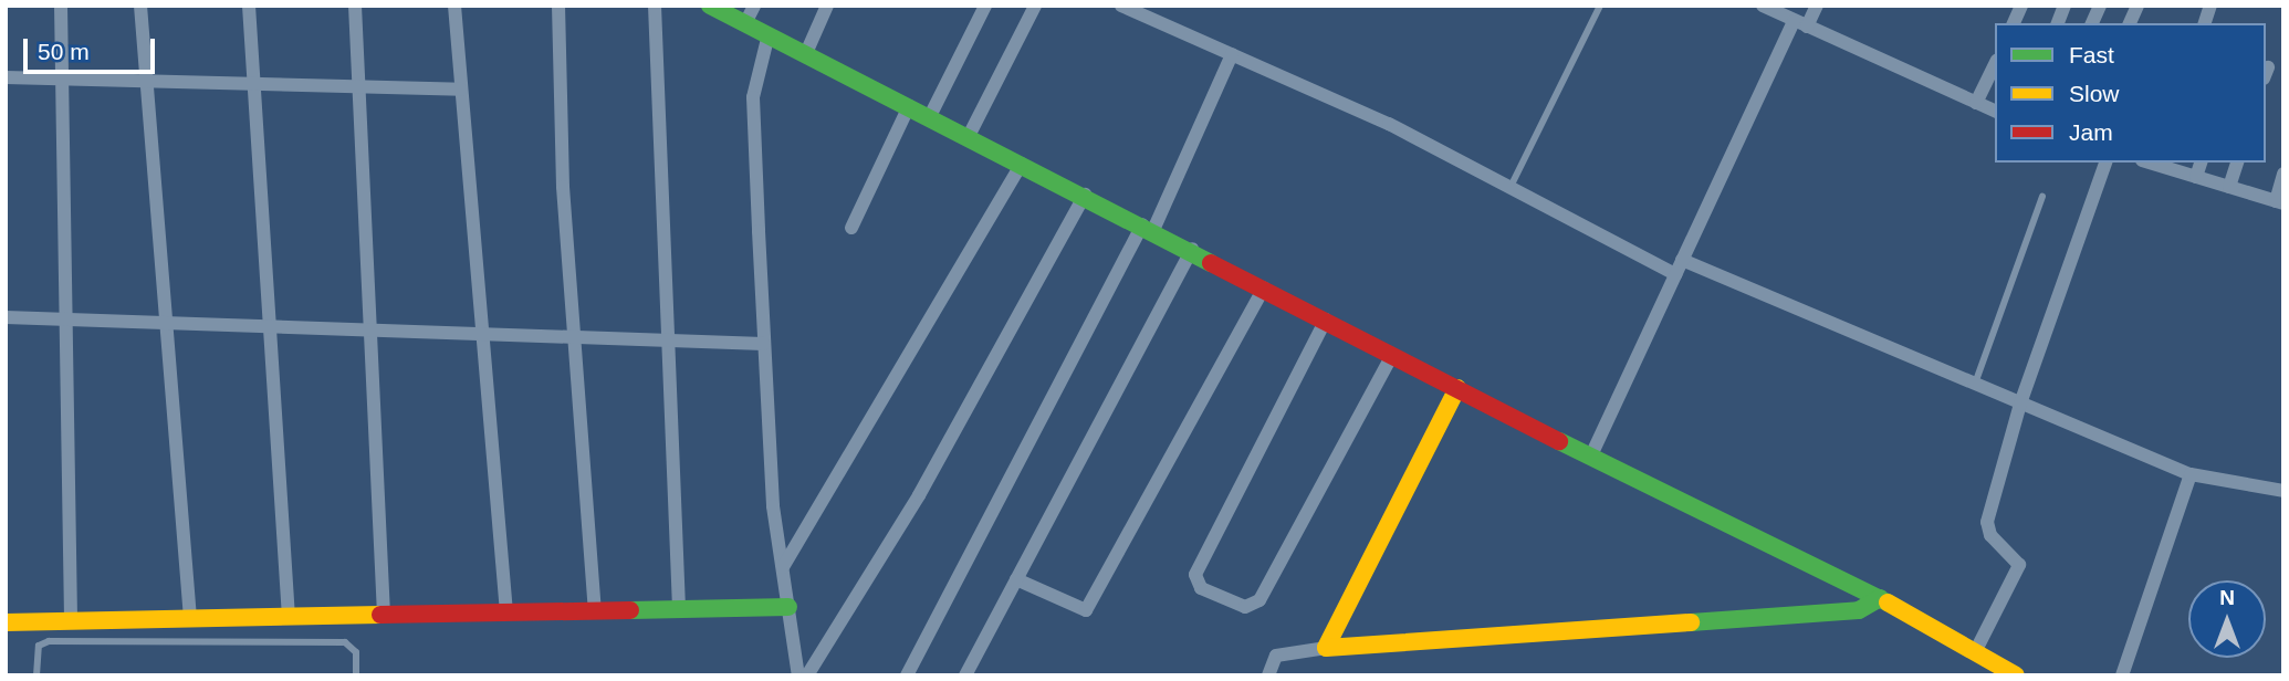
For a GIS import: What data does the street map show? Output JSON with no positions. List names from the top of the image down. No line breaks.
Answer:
{"legend":["Fast","Slow","Jam"],"scale_bar":"50 m","north":"top"}
